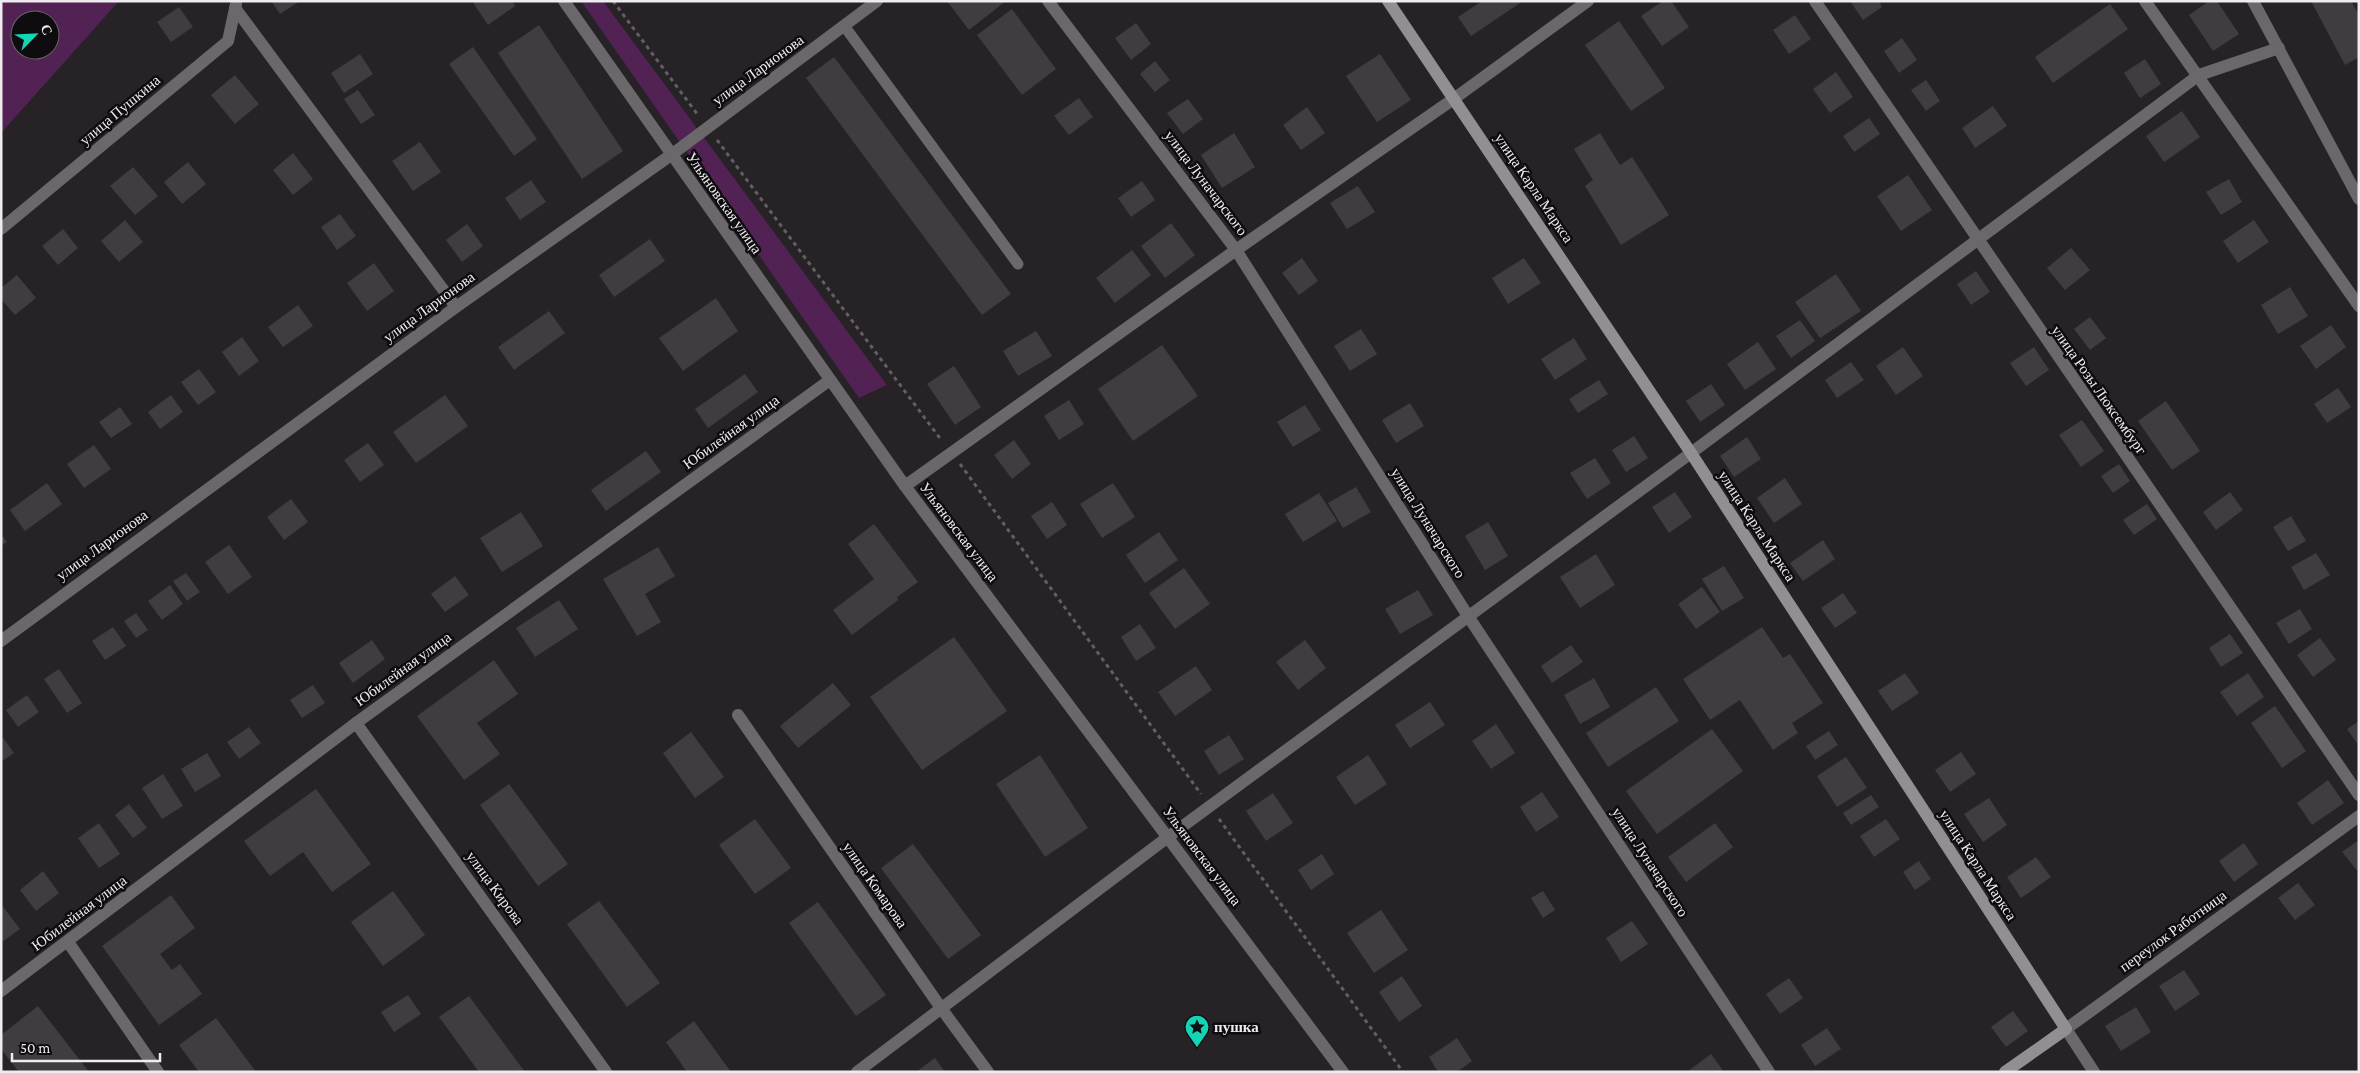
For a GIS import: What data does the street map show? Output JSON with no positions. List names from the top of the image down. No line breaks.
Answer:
{"streets":{"main road":["улица Карла Маркса","переулок Работница"],"street":["улица Ларионова","улица Пушкина","улица Луначарского","Ульяновская улица","улица Розы Люксембург","Юбилейная улица","улица Комарова","улица Кирова"]},"crossings":[["улица Ларионова","Ульяновская улица"],["улица Карла Маркса","переулок Работница"],["Ульяновская улица","Юбилейная улица"],["Юбилейная улица","улица Кирова"]],"places":{"place":["пушка"]},"scale_bar":"50 m","north":"top right"}
